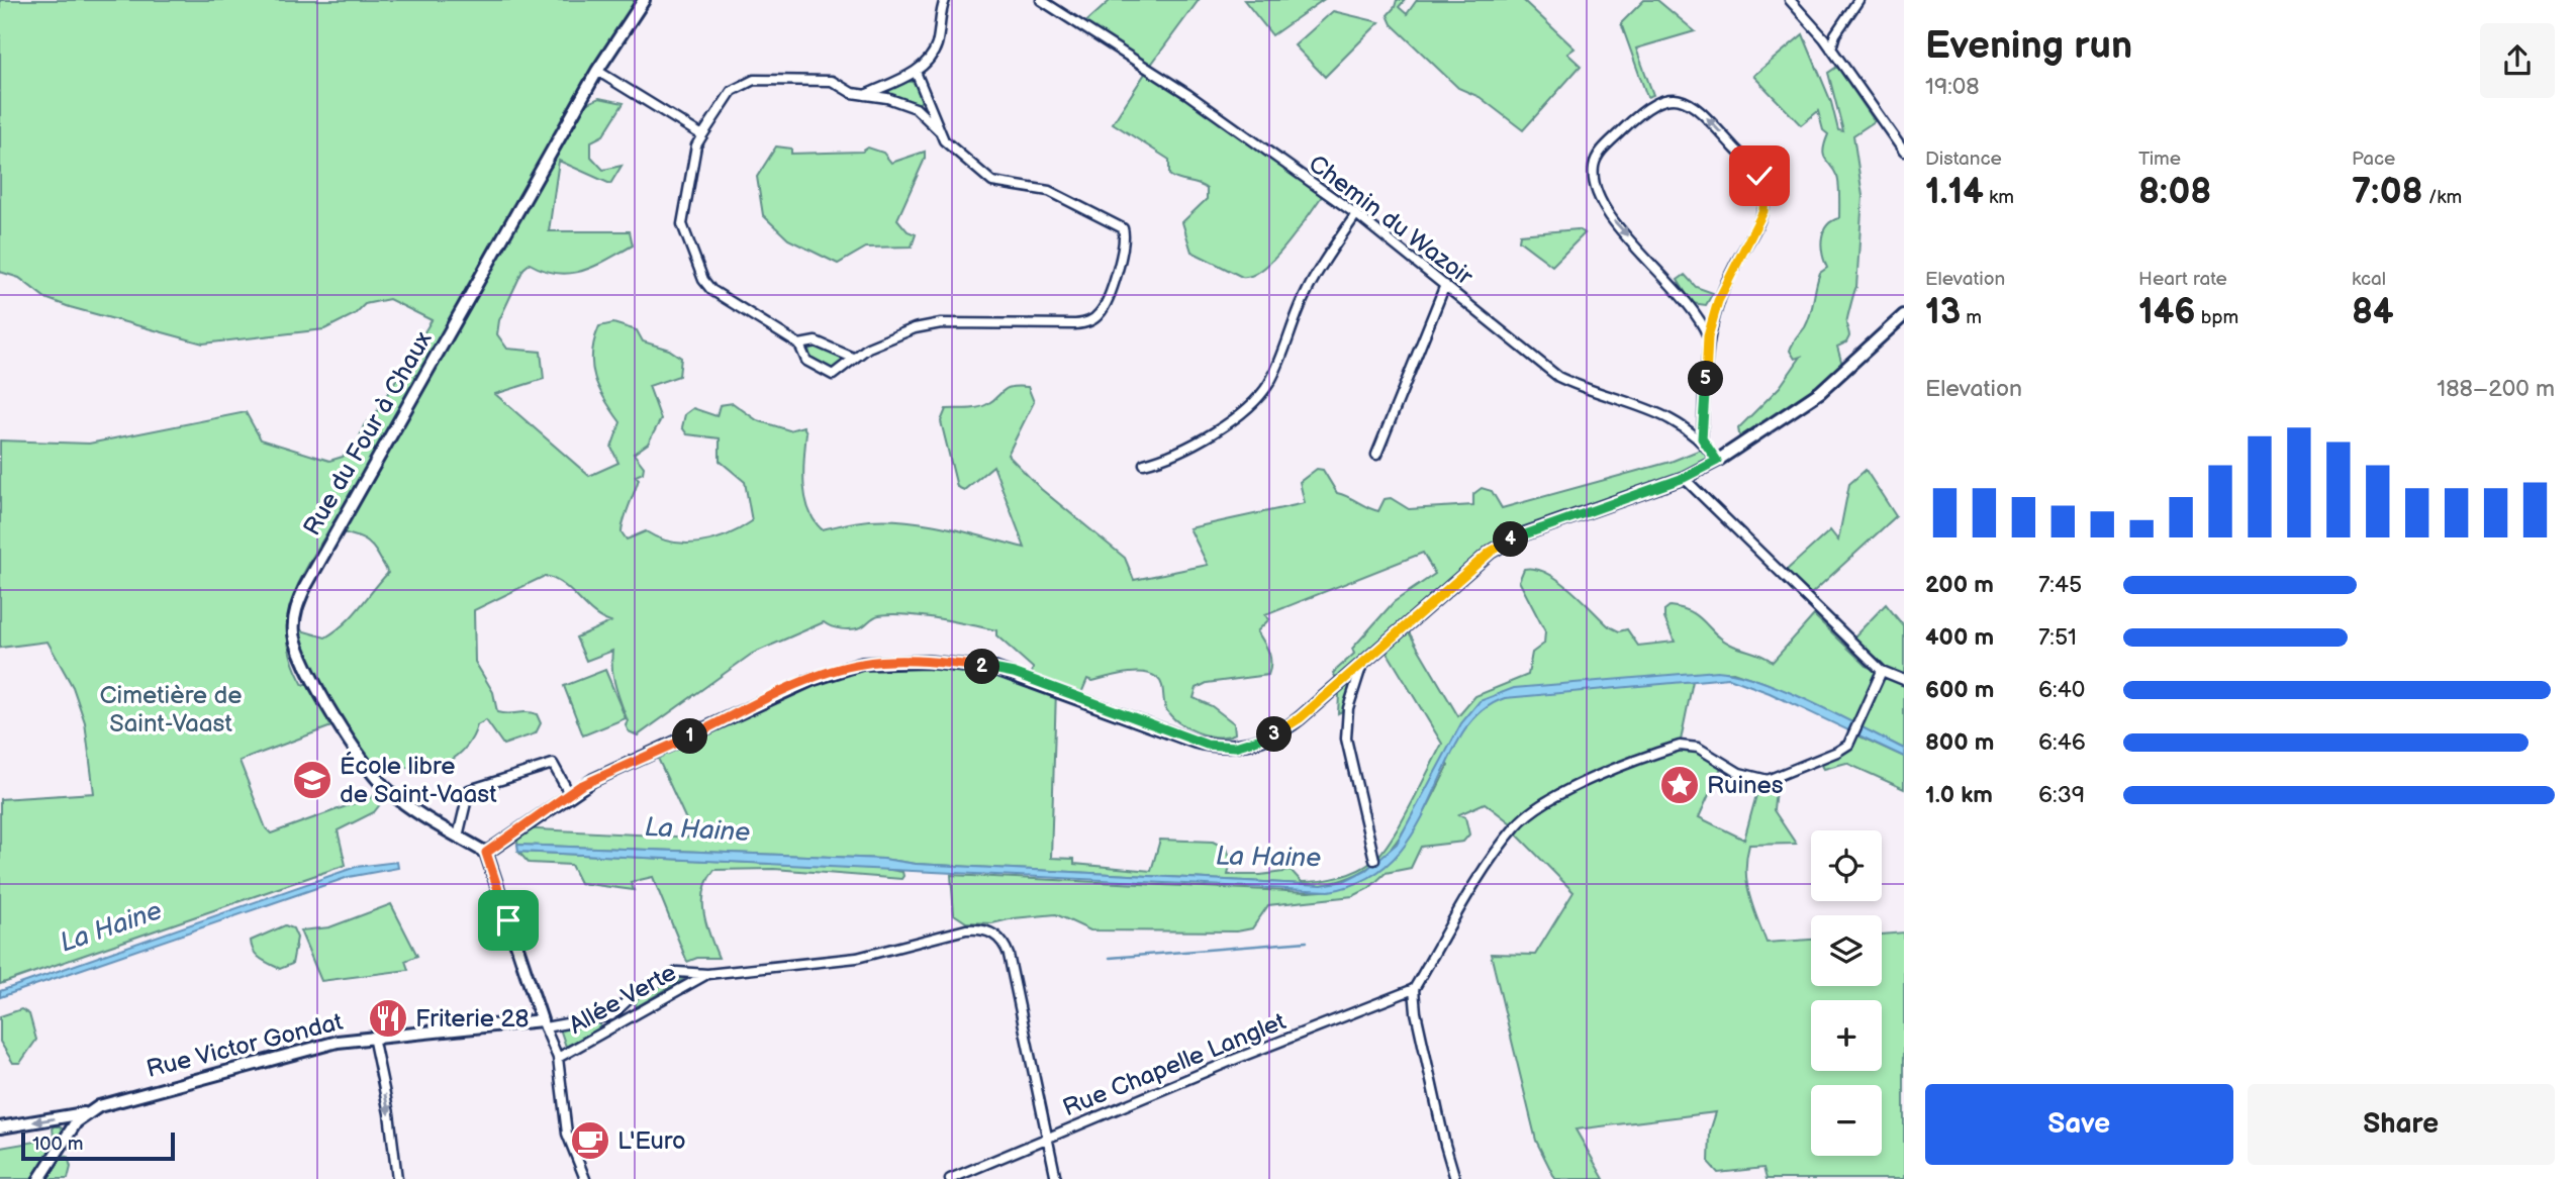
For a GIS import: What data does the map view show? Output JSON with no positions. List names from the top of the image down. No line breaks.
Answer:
{"streets":{"street":["Chemin du Wazoir","Rue du Four à Chaux","Allée Verte","Rue Victor Gondat","Rue Chapelle Langlet"]},"crossings":[["Allée Verte","Rue Victor Gondat"],["Allée Verte","Rue Chapelle Langlet"]],"water":["La Haine"],"parks":["Cimetière de Saint-Vaast"],"places":{"school or university":["École libre de Saint-Vaast"],"place":["Ruines"],"restaurant":["Friterie 28"],"cafe":["L'Euro"]},"scale_bar":"100 m","page":{"heading":["Evening run","19:08"],"stats":[["Distance","1.14 km"],["Time","8:08"],["Pace","7:08 /km"],["Elevation","13 m"],["Heart rate","146 bpm"],["kcal","84"]],"pins":["5","4","2","3","1"],"chart":["Elevation","188–200 m"],"list":[{"name":"200 m","note":"7:45"},{"name":"400 m","note":"7:51"},{"name":"600 m","note":"6:40"},{"name":"800 m","note":"6:46"},{"name":"1.0 km","note":"6:39"}],"map_buttons":["+","−"],"buttons":["Save","Share"],"scale":"100 m"}}
